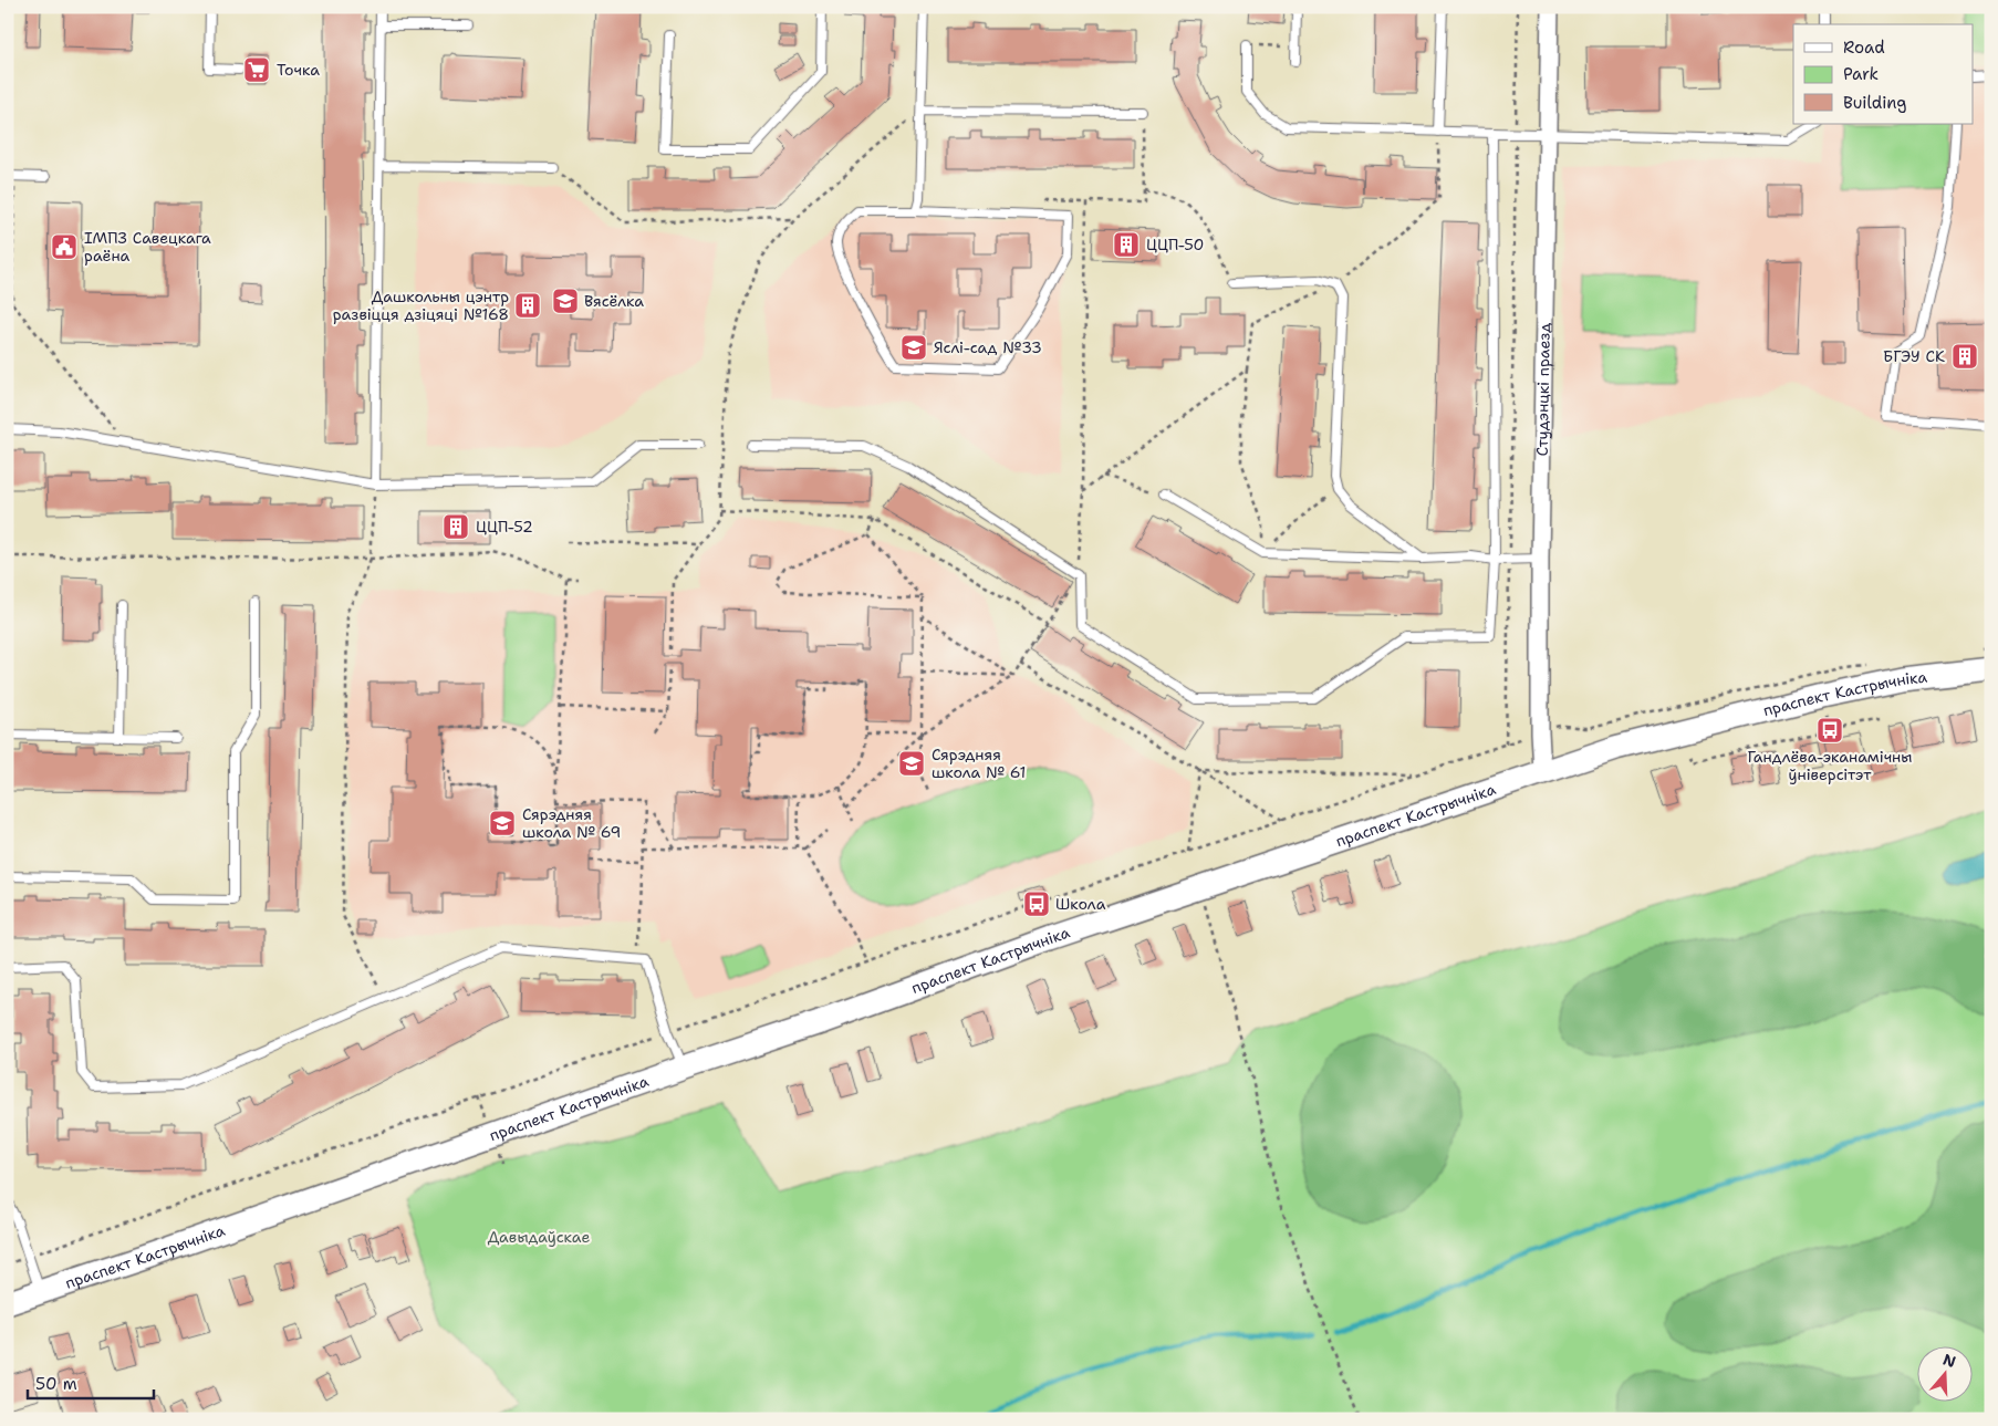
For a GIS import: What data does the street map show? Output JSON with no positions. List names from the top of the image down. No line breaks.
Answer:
{"streets":{"main road":["праспект Кастрычніка"],"street":["Студэнцкі праезд"]},"crossings":[["Студэнцкі праезд","праспект Кастрычніка"]],"parks":["Давыдаўскае"],"places":{"supermarket":["Точка"],"building":["ЦЦП-50","Дашкольны цэнтр развіцця дзіцяці №168","БГЭУ СК","ЦЦП-52"],"public building":["ІМПЗ Савецкага раёна"],"school or university":["Вясёлка","Яслі-сад №33","Сярэдняя школа № 61","Сярэдняя школа № 69"],"bus stop":["Гандлёва-эканамічны ўніверсітэт","Школа"]},"legend":["Road","Park","Building"],"scale_bar":"50 m","north":"top"}
